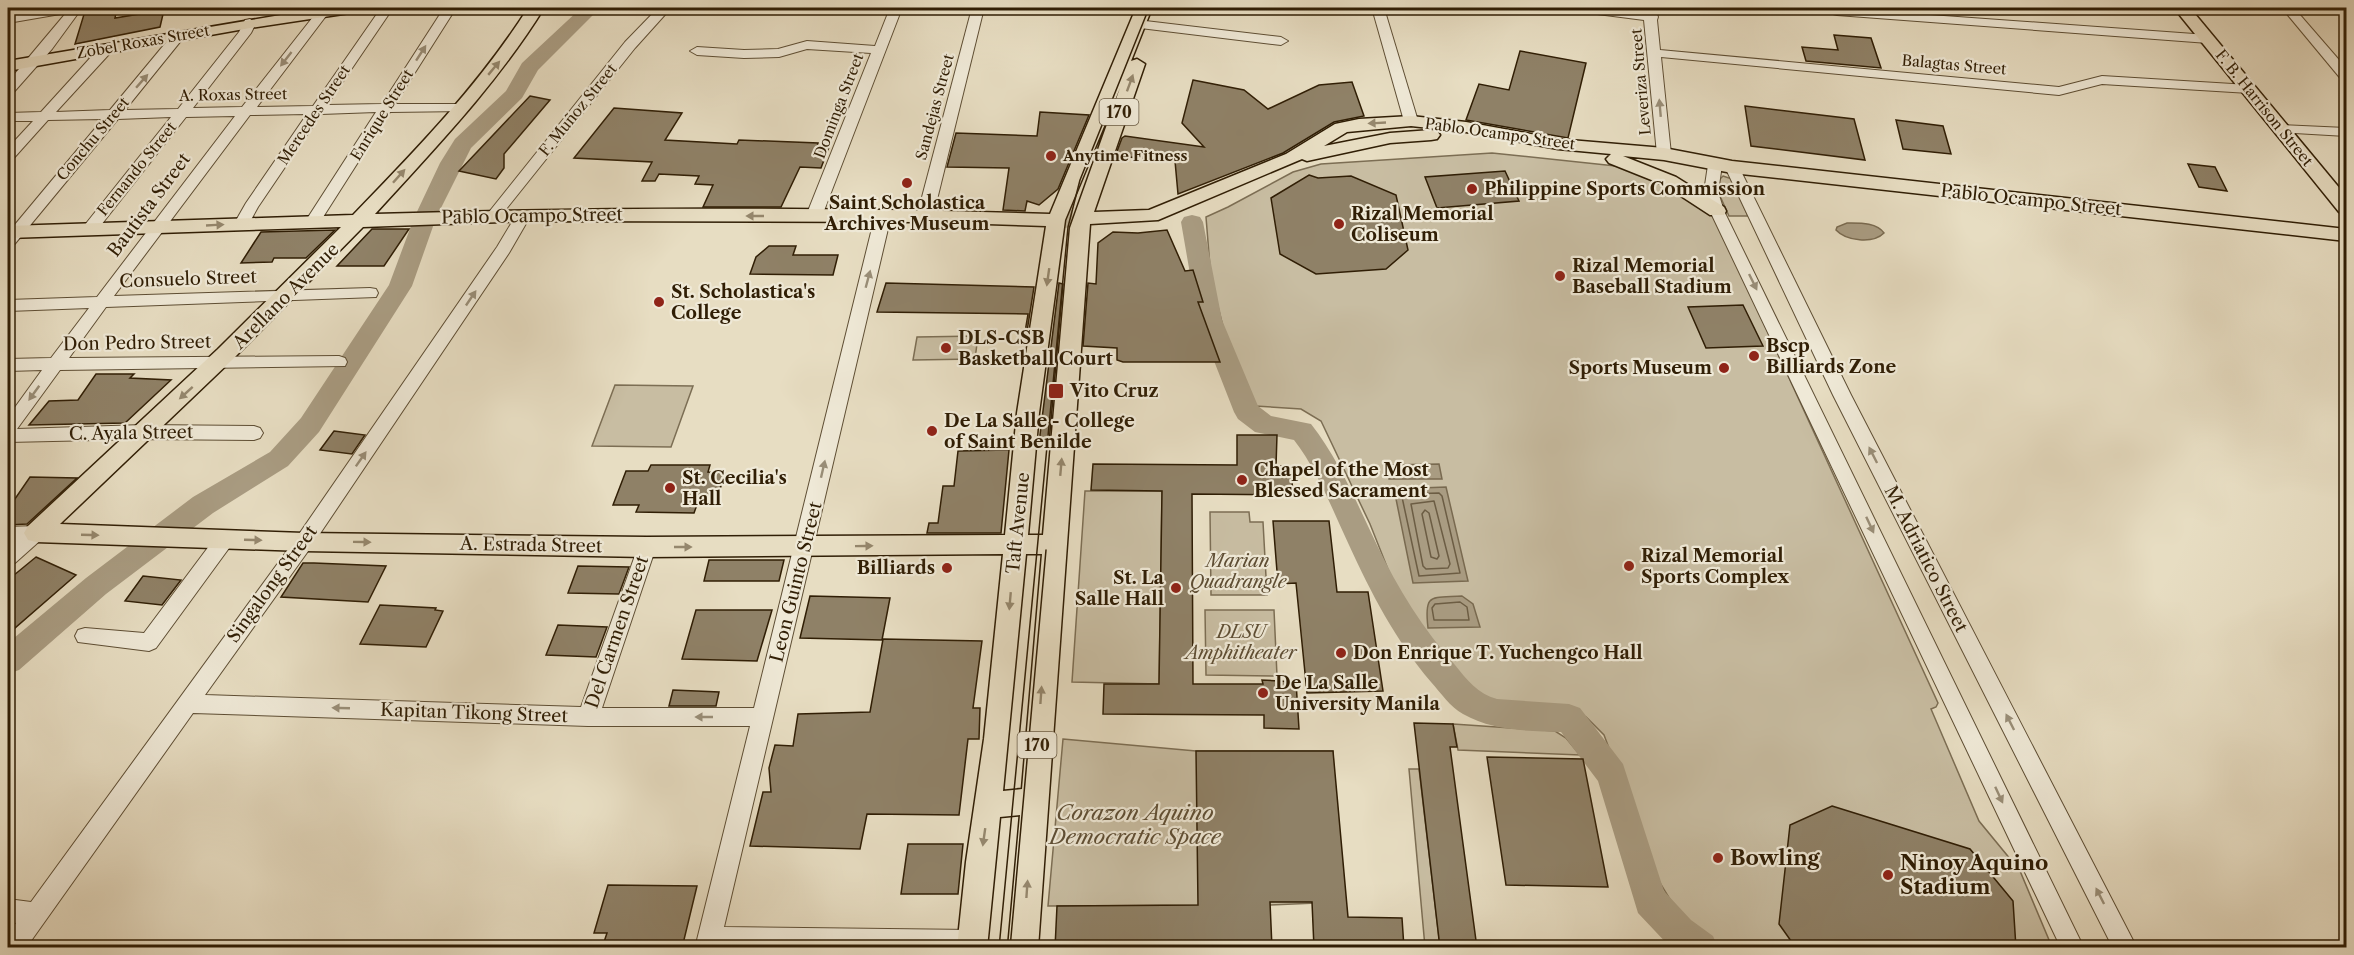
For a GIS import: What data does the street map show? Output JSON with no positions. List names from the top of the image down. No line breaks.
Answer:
{"streets":{"main road":["Zobel Roxas Street","F. B. Harrison Street","170","Pablo Ocampo Street","Arellano Avenue","Taft Avenue","A. Estrada Street"],"street":["Balagtas Street","Leveriza Street","A. Roxas Street","Dominga Street","Sandejas Street","F. Muñoz Street","Mercedes Street","Enrique Street","Conchu Street","Fernando Street","Bautista Street","Consuelo Street","Don Pedro Street","C. Ayala Street","M. Adriatico Street","Leon Guinto Street","Singalong Street","Del Carmen Street","Kapitan Tikong Street"]},"crossings":[["Zobel Roxas Street","Conchu Street"],["Zobel Roxas Street","Fernando Street"],["Zobel Roxas Street","Bautista Street"],["Balagtas Street","Leveriza Street"],["Balagtas Street","F. B. Harrison Street"],["Leveriza Street","Pablo Ocampo Street"],["A. Roxas Street","Mercedes Street"],["A. Roxas Street","Enrique Street"],["A. Roxas Street","Conchu Street"],["A. Roxas Street","Fernando Street"],["A. Roxas Street","Bautista Street"],["A. Roxas Street","Arellano Avenue"],["Dominga Street","Pablo Ocampo Street"],["Sandejas Street","Pablo Ocampo Street"],["F. Muñoz Street","Pablo Ocampo Street"],["Mercedes Street","Pablo Ocampo Street"],["Enrique Street","Pablo Ocampo Street"],["Pablo Ocampo Street","Conchu Street"],["Pablo Ocampo Street","Fernando Street"],["Pablo Ocampo Street","Bautista Street"],["Pablo Ocampo Street","Arellano Avenue"],["Pablo Ocampo Street","Taft Avenue"],["Pablo Ocampo Street","M. Adriatico Street"],["Pablo Ocampo Street","Leon Guinto Street"],["Pablo Ocampo Street","Singalong Street"],["Bautista Street","Consuelo Street"],["Bautista Street","Don Pedro Street"],["Consuelo Street","Arellano Avenue"],["Arellano Avenue","Don Pedro Street"],["Arellano Avenue","C. Ayala Street"],["Arellano Avenue","A. Estrada Street"],["Taft Avenue","A. Estrada Street"],["A. Estrada Street","Leon Guinto Street"],["A. Estrada Street","Singalong Street"],["A. Estrada Street","Del Carmen Street"],["Leon Guinto Street","Kapitan Tikong Street"],["Singalong Street","Kapitan Tikong Street"],["Del Carmen Street","Kapitan Tikong Street"]],"one_way":["Leveriza Street","Enrique Street","Bautista Street","A. Estrada Street","Leon Guinto Street","Singalong Street","Kapitan Tikong Street"],"parks":["Marian Quadrangle","DLSU Amphitheater","Corazon Aquino Democratic Space"],"places":{"other":["Anytime Fitness","Saint Scholastica Archives Museum","Philippine Sports Commission","Rizal Memorial Coliseum","Rizal Memorial Baseball Stadium","St. Scholastica's College","DLS-CSB Basketball Court","Bscp Billiards Zone","Sports Museum","De La Salle - College of Saint Benilde","Chapel of the Most Blessed Sacrament","St. Cecilia's Hall","Rizal Memorial Sports Complex","Billiards","St. La Salle Hall","Don Enrique T. Yuchengco Hall","De La Salle University Manila","Bowling","Ninoy Aquino Stadium"],"transit":["Vito Cruz"]}}
